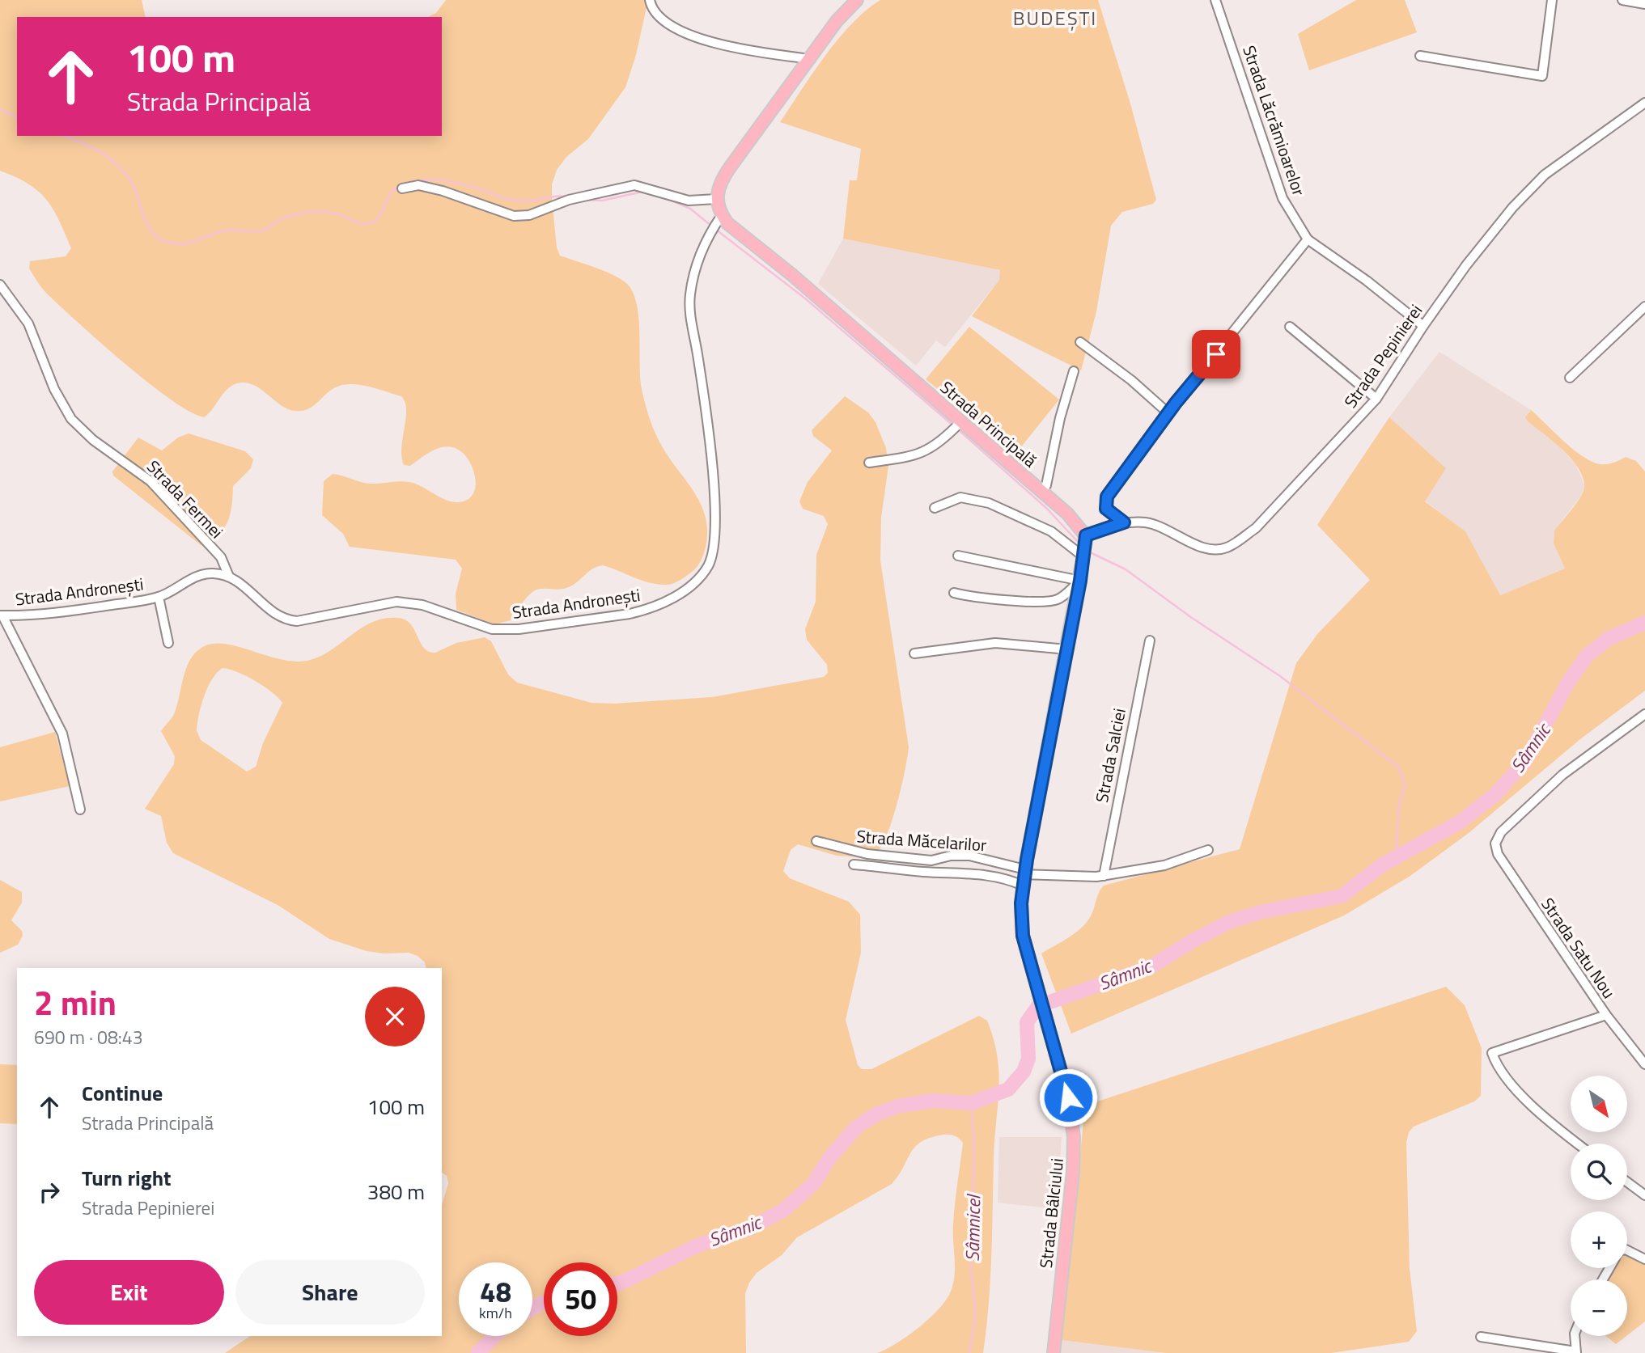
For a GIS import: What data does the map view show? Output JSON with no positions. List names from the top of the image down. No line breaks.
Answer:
{"streets":{"main road":["Strada Principală","Strada Bâlciului"],"street":["Strada Lăcrămioarelor","Strada Pepinierei","Strada Fermei","Strada Andronești","Strada Salciei","Strada Măcelarilor","Strada Satu Nou"]},"crossings":[["Strada Lăcrămioarelor","Strada Pepinierei"],["Strada Pepinierei","Strada Principală"],["Strada Principală","Strada Andronești"],["Strada Fermei","Strada Andronești"],["Strada Măcelarilor","Strada Bâlciului"]],"districts":["BUDEȘTI"],"water":["Sâmnic","Sâmnicel"],"north":"bottom right","page":{"turn":["100 m","Strada Principală"],"heading":["2 min","690 m · 08:43"],"list":[{"name":"Continue","note":"Strada Principală","value":"100 m"},{"name":"Turn right","note":"Strada Pepinierei","value":"380 m"}],"map_buttons":["+","−"],"buttons":["Exit","Share"],"speed":"48 km/h","limit":"50"}}
